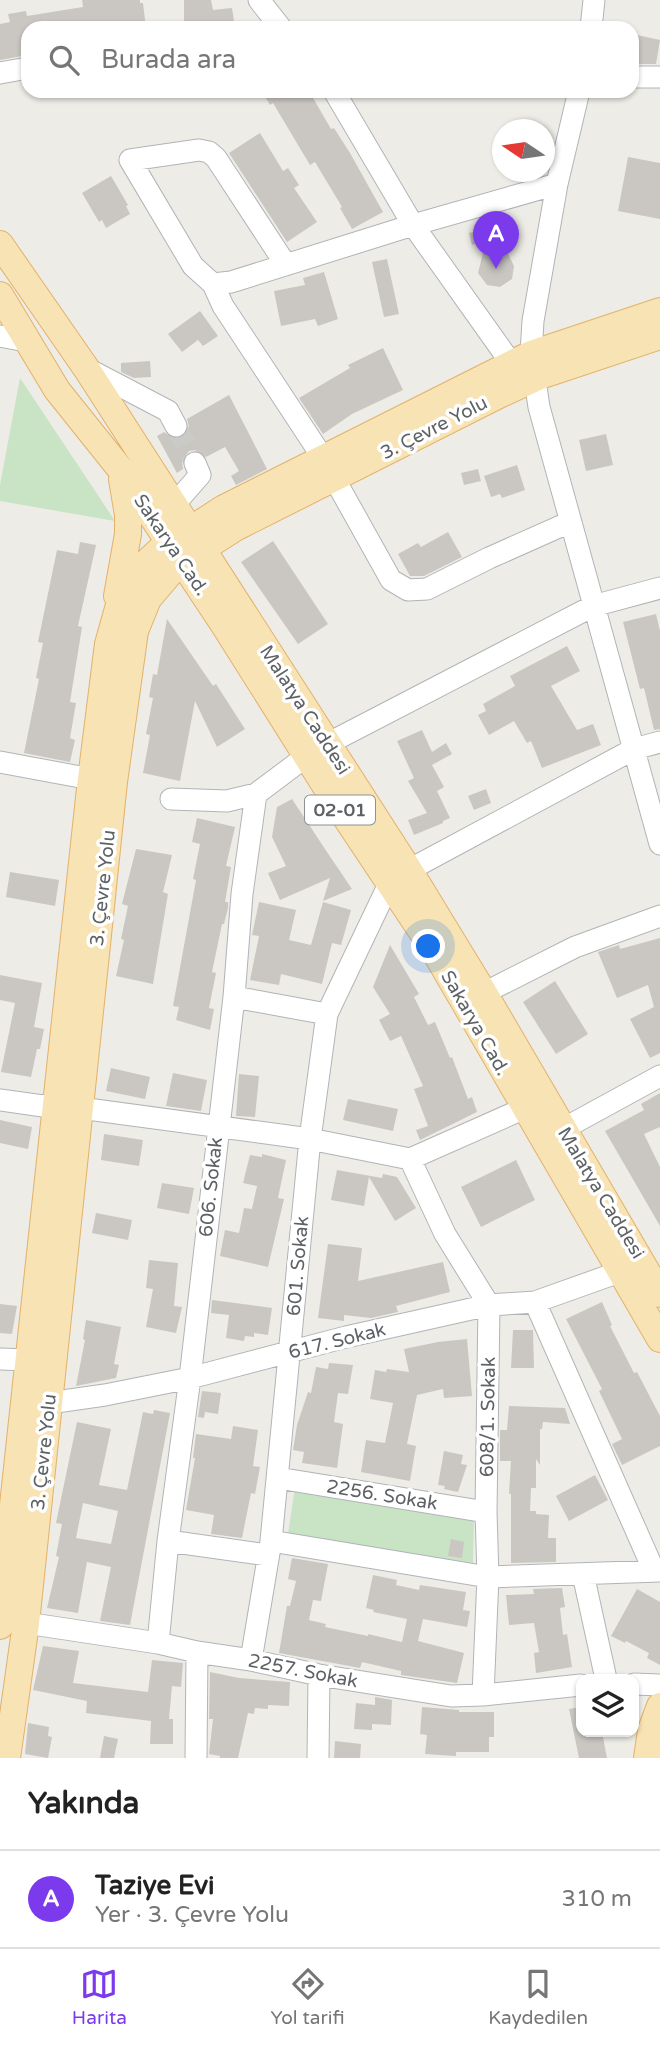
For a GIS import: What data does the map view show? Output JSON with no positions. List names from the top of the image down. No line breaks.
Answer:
{"streets":{"main road":["3. Çevre Yolu","Sakarya Cad.","Malatya Caddesi","02-01"],"street":["606. Sokak","601. Sokak","617. Sokak","608/1. Sokak","2256. Sokak","2257. Sokak"]},"crossings":[["3. Çevre Yolu","Sakarya Cad."],["3. Çevre Yolu","617. Sokak"],["3. Çevre Yolu","2257. Sokak"],["Sakarya Cad.","Malatya Caddesi"],["Sakarya Cad.","601. Sokak"],["Sakarya Cad.","617. Sokak"],["Malatya Caddesi","601. Sokak"],["606. Sokak","617. Sokak"],["606. Sokak","2257. Sokak"],["601. Sokak","617. Sokak"],["601. Sokak","2256. Sokak"],["601. Sokak","2257. Sokak"],["617. Sokak","608/1. Sokak"],["608/1. Sokak","2256. Sokak"],["608/1. Sokak","2257. Sokak"]],"north":"left","page":{"search":"Burada ara","pins":"A","heading":"Yakında","list":[{"mark":"A","name":"Taziye Evi","note":"Yer · 3. Çevre Yolu","value":"310 m"}],"nav":["Harita","Yol tarifi","Kaydedilen"]}}
